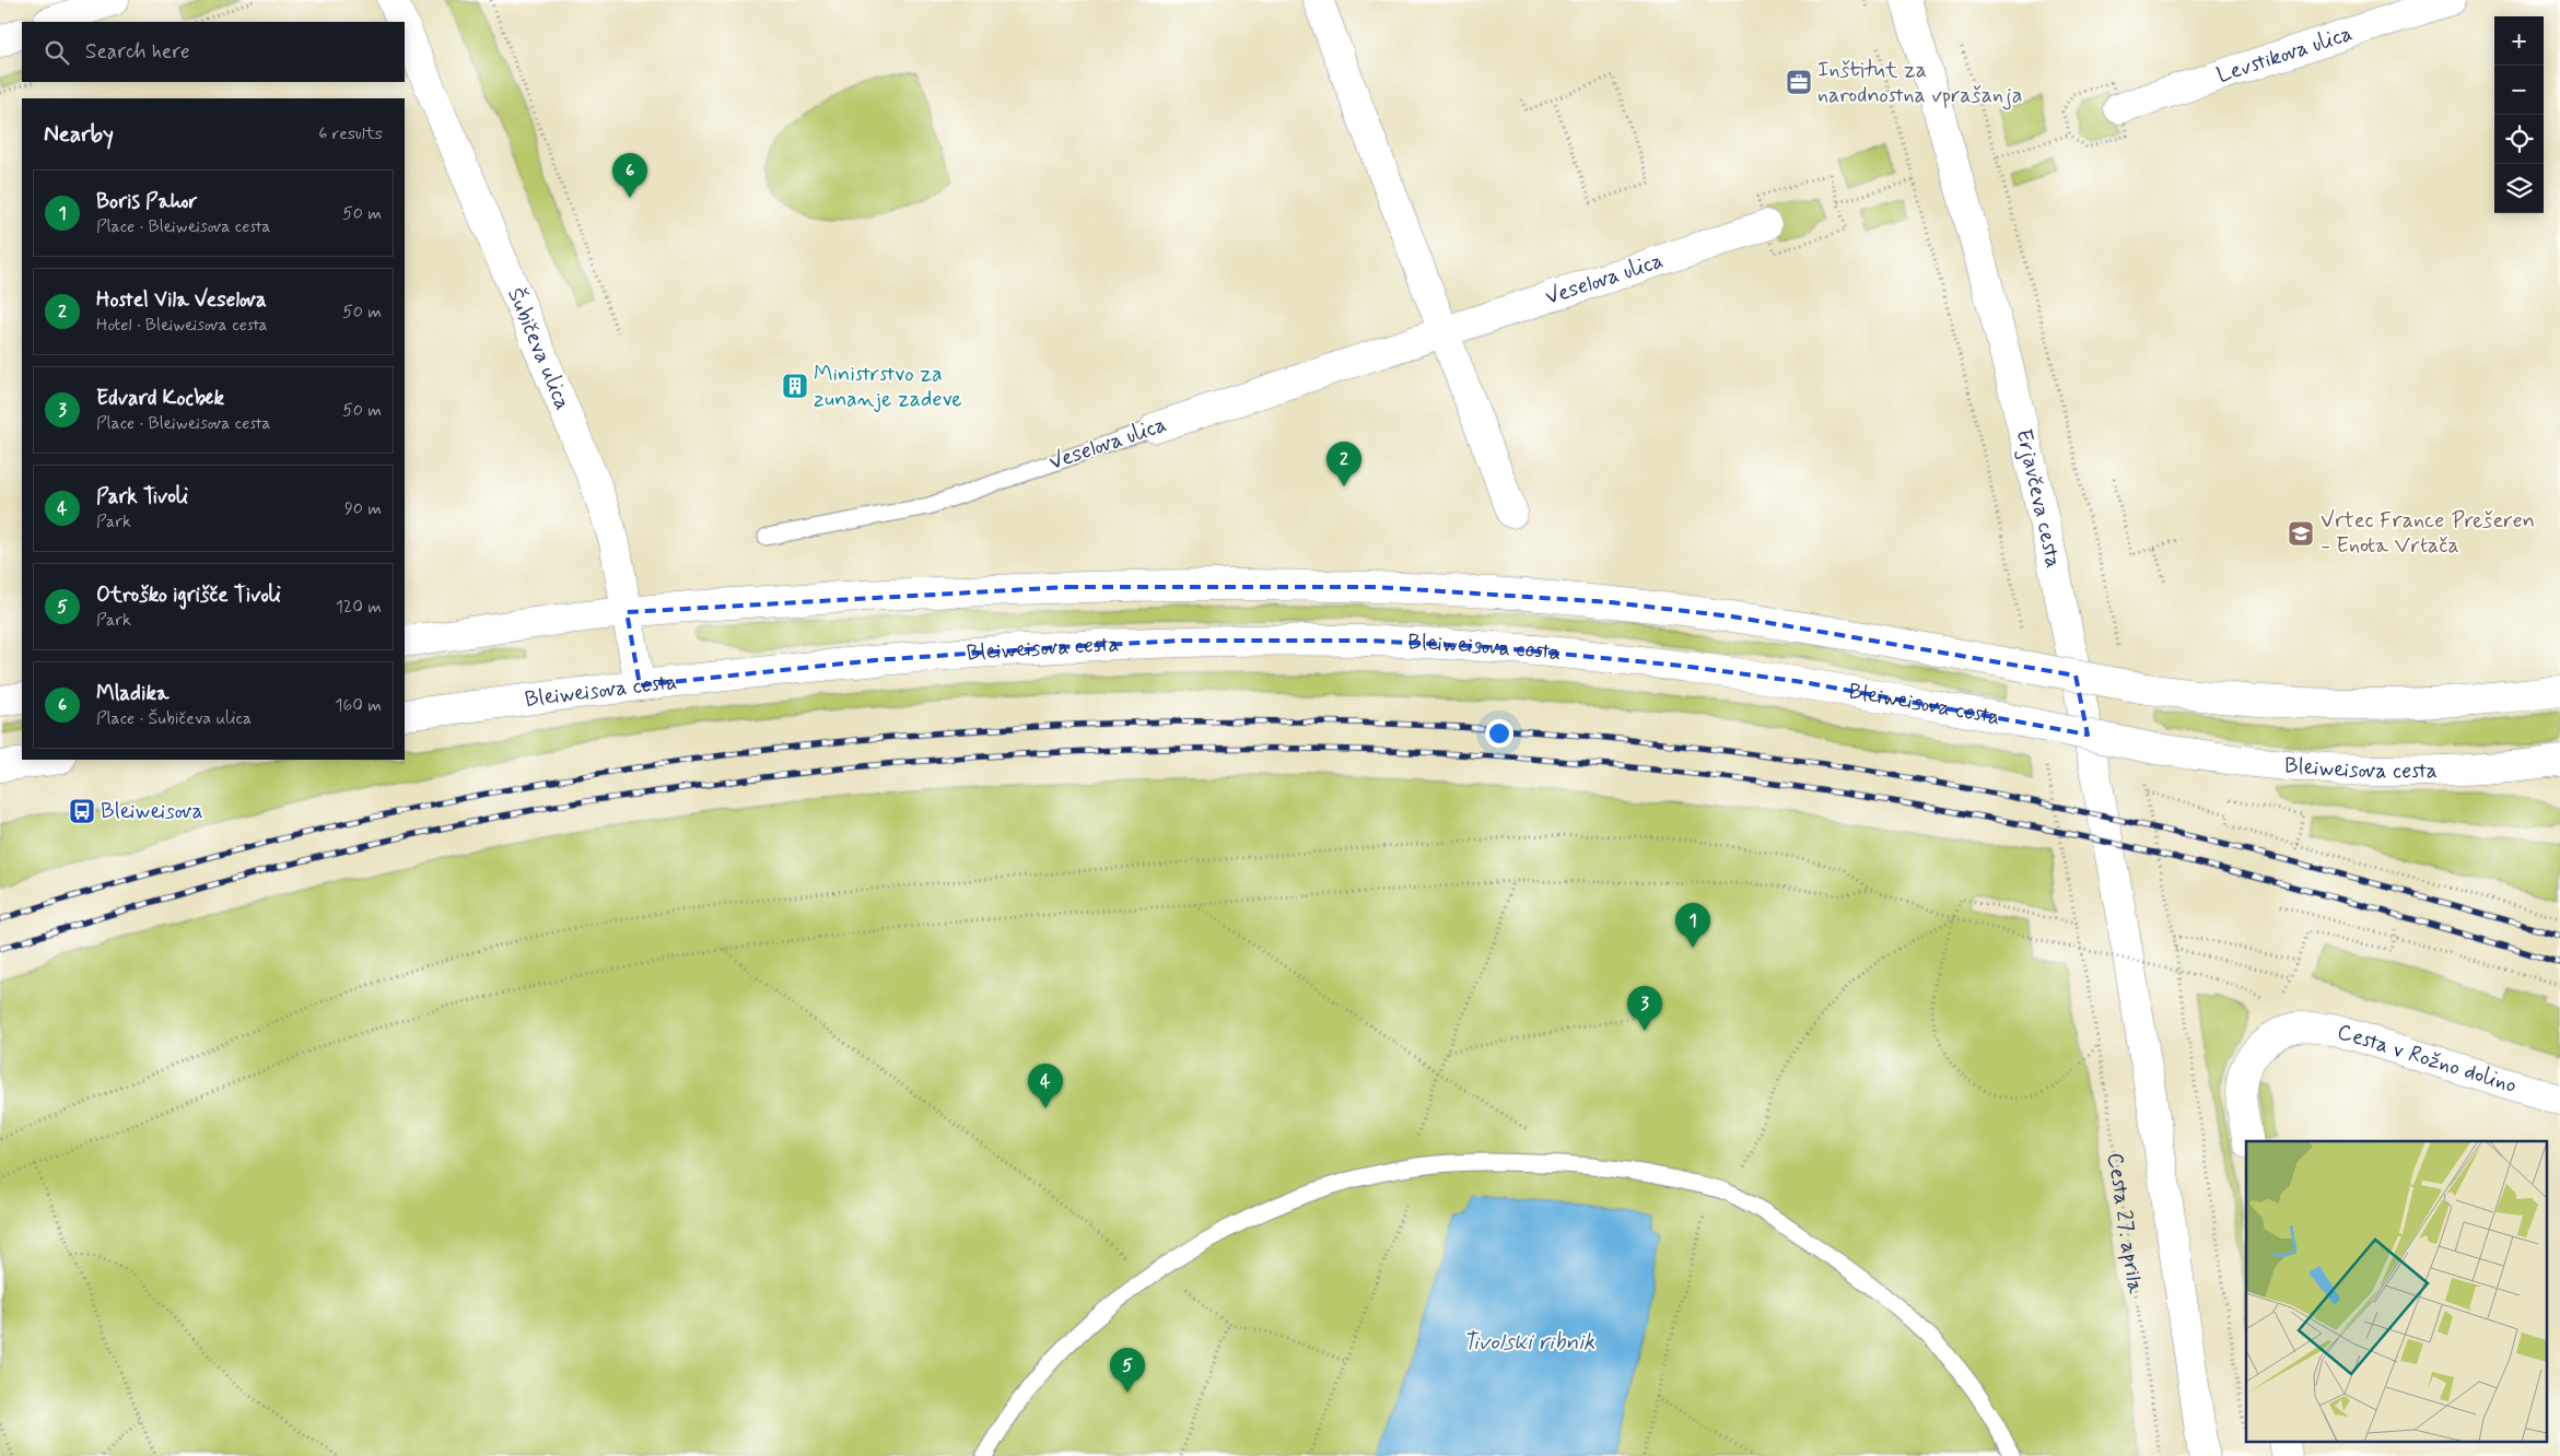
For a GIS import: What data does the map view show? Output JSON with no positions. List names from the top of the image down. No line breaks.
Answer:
{"streets":{"main road":["Levstikova ulica","Veselova ulica","Šubičeva ulica","Erjavčeva cesta","Bleiweisova cesta","Cesta v Rožno dolino","Cesta 27. aprila"]},"crossings":[["Šubičeva ulica","Bleiweisova cesta"],["Erjavčeva cesta","Cesta 27. aprila"]],"water":["Tivolski ribnik"],"places":{"office":["Inštitut za narodnostna vprašanja"],"building":["Ministrstvo za zunanje zadeve"],"school or university":["Vrtec France Prešeren - Enota Vrtača"],"bus stop":["Bleiweisova"]},"page":{"map_buttons":["+","−"],"search":"Search here","heading":["Nearby","6 results"],"pins":["6","2","1","3","4","5"],"list":[{"mark":"1","name":"Boris Pahor","note":"Place · Bleiweisova cesta","value":"50 m"},{"mark":"2","name":"Hostel Vila Veselova","note":"Hotel · Bleiweisova cesta","value":"50 m"},{"mark":"3","name":"Edvard Kocbek","note":"Place · Bleiweisova cesta","value":"50 m"},{"mark":"4","name":"Park Tivoli","note":"Park","value":"90 m"},{"mark":"5","name":"Otroško igrišče Tivoli","note":"Park","value":"120 m"},{"mark":"6","name":"Mladika","note":"Place · Šubičeva ulica","value":"160 m"}]}}
